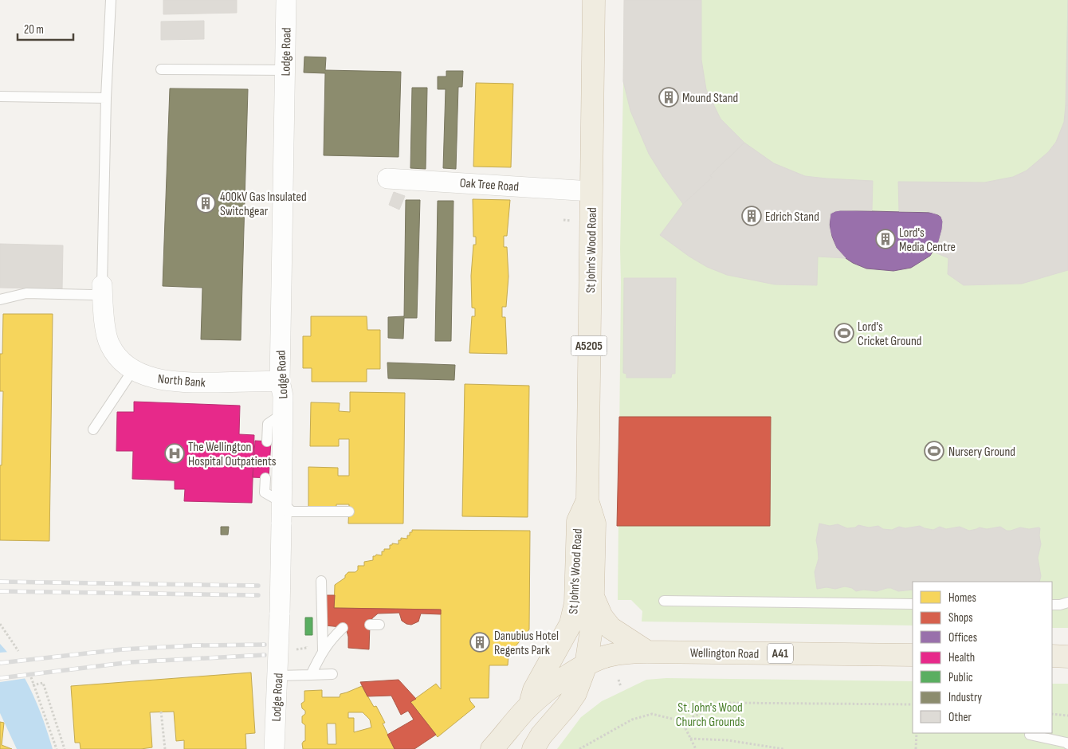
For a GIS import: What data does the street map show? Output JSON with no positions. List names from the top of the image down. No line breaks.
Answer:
{"streets":{"highway":["St John's Wood Road","A5205","Wellington Road","A41"],"street":["Lodge Road","Oak Tree Road","North Bank"]},"crossings":[["Lodge Road","North Bank"],["Oak Tree Road","St John's Wood Road"],["St John's Wood Road","A5205"],["St John's Wood Road","Wellington Road"],["A5205","Wellington Road"]],"parks":["St. John's Wood Church Grounds"],"places":{"building":["Mound Stand","400kV Gas Insulated Switchgear","Edrich Stand","Lord's Media Centre","Danubius Hotel Regents Park"],"sports":["Lord's Cricket Ground","Nursery Ground"],"hospital":["The Wellington Hospital Outpatients"]},"legend":["Homes","Shops","Offices","Health","Public","Industry","Other"],"scale_bar":"20 m"}
